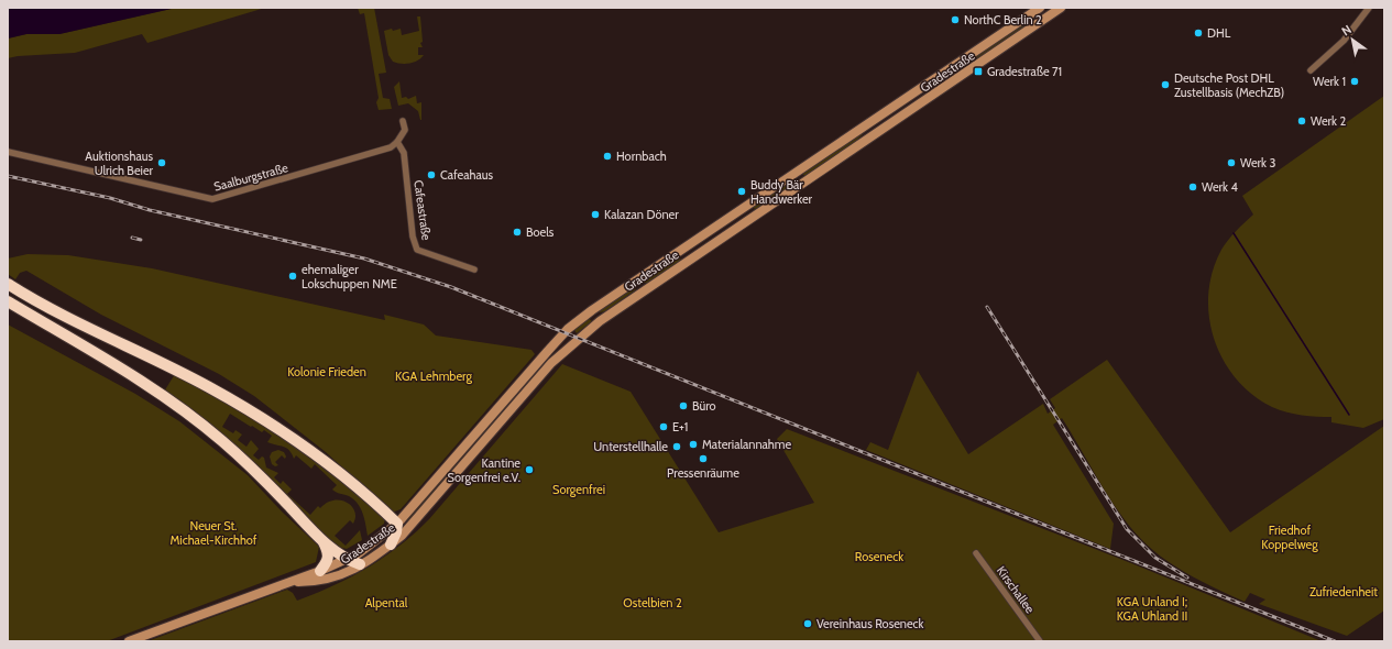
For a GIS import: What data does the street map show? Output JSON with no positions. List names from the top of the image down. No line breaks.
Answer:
{"streets":{"main road":["Gradestraße"],"street":["Saalburgstraße","Cafeastraße","Kirschallee"]},"crossings":[["Saalburgstraße","Cafeastraße"]],"parks":["Kolonie Frieden","KGA Lehmberg","Sorgenfrei","Neuer St. Michael-Kirchhof","Friedhof Koppelweg","Roseneck","Zufriedenheit","KGA Unland I; KGA Uhland II","Alpental","Ostelbien 2"],"places":{"other":["NorthC Berlin 2","DHL","Werk 1","Deutsche Post DHL Zustellbasis (MechZB)","Werk 2","Hornbach","Auktionshaus Ulrich Beier","Werk 3","Cafeahaus","Werk 4","Buddy Bär Handwerker","Kalazan Döner","Boels","ehemaliger Lokschuppen NME","Büro","E+1","Materialannahme","Unterstellhalle","Pressenräume","Kantine Sorgenfrei e.V.","Vereinhaus Roseneck"],"transit":["Gradestraße 71"]},"north":"top left"}
